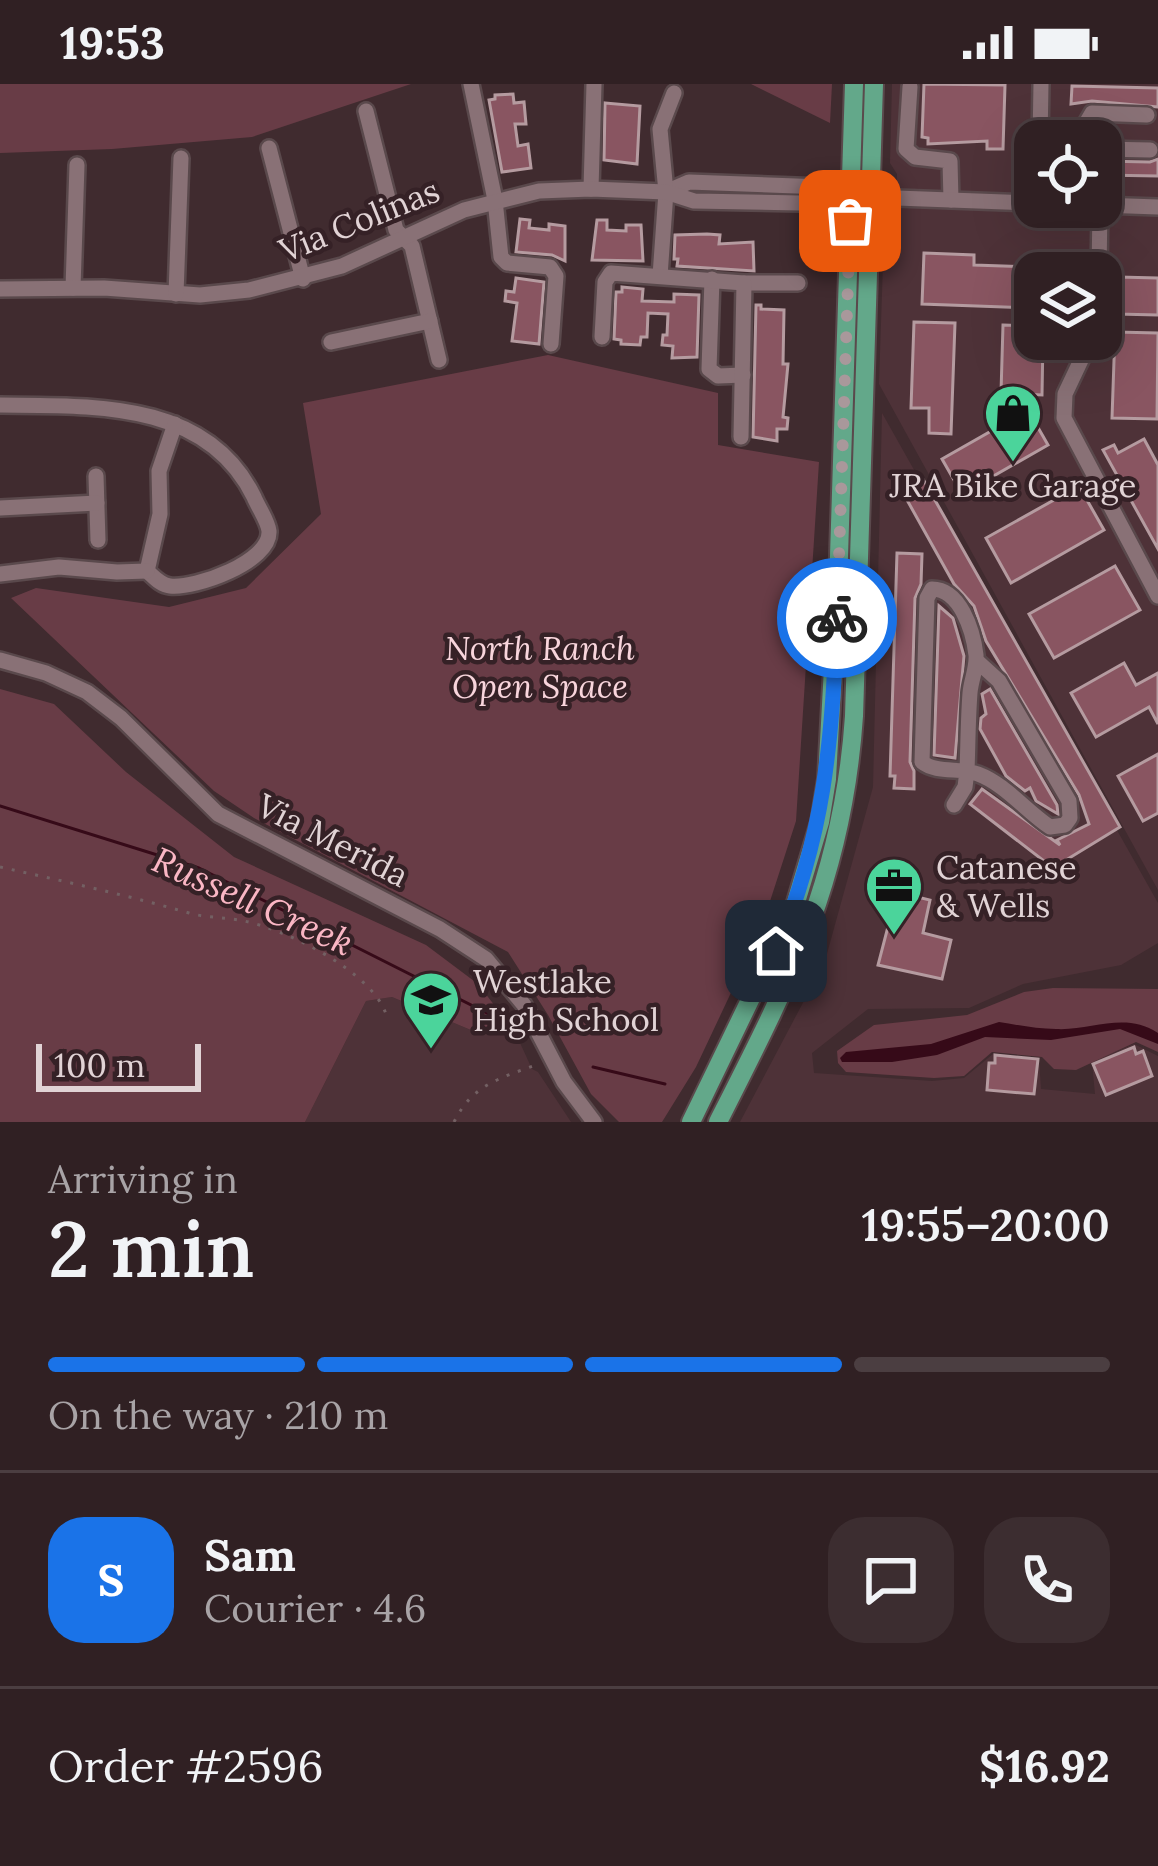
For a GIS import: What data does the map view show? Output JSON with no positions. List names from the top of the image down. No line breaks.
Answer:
{"streets":{"street":["Via Colinas","Via Merida"]},"water":["Russell Creek"],"parks":["North Ranch Open Space"],"places":{"shop":["JRA Bike Garage"],"office":["Catanese & Wells"],"school or university":["Westlake High School"]},"scale_bar":"100 m","page":{"status":"19:53","scale":"100 m","heading":["2 min","Arriving in","19:55–20:00"],"panel":["Sam","Courier · 4.6","Order #2596","$16.92"],"bar":"On the way · 210 m","round":"S"}}
